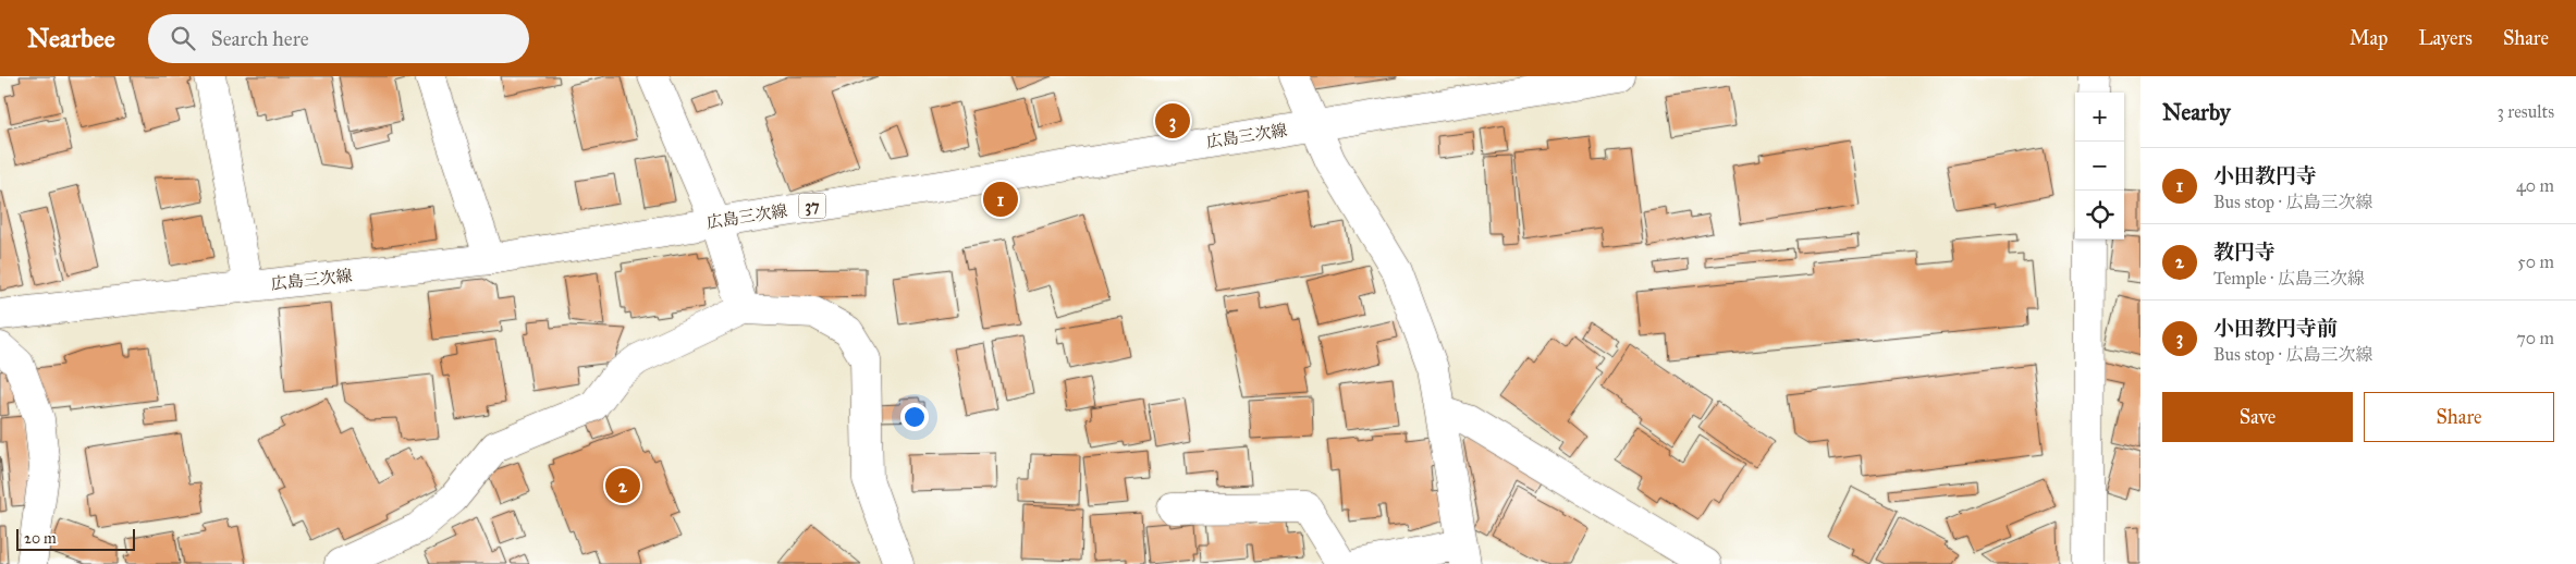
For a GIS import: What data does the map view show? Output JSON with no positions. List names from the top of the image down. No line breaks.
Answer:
{"streets":{"street":["広島三次線","37"]},"scale_bar":"20 m","page":{"header":"Nearbee","search":"Search here","nav":["Map","Layers","Share"],"heading":["Nearby","3 results"],"map_buttons":["+","−"],"pins":["3","1","2"],"list":[{"mark":"1","name":"小田教円寺","note":"Bus stop · 広島三次線","value":"40 m"},{"mark":"2","name":"教円寺","note":"Temple · 広島三次線","value":"50 m"},{"mark":"3","name":"小田教円寺前","note":"Bus stop · 広島三次線","value":"70 m"}],"buttons":["Save","Share"],"scale":"20 m"}}
